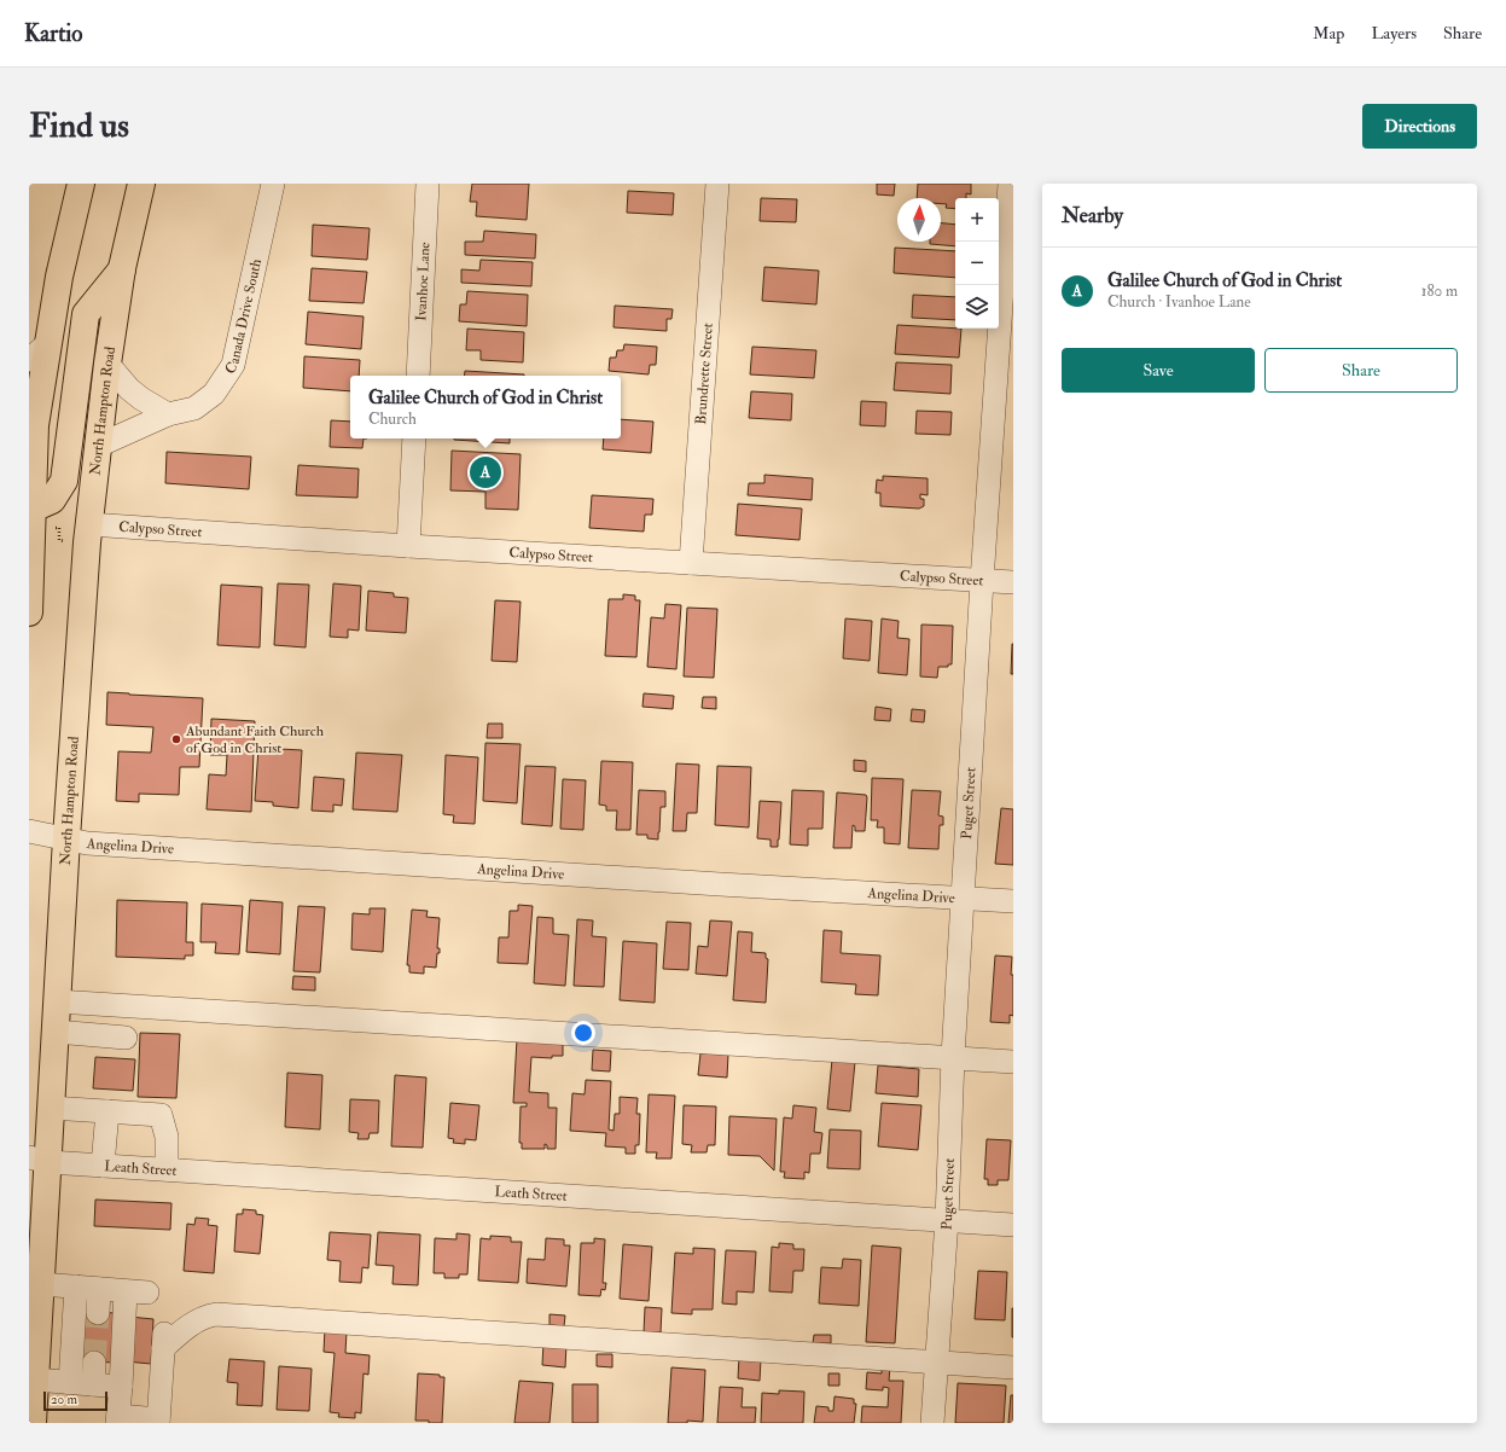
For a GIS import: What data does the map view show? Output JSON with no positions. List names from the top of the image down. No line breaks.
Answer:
{"streets":{"main road":["North Hampton Road"],"street":["Ivanhoe Lane","Canada Drive South","Brundrette Street","Calypso Street","Puget Street","Angelina Drive","Leath Street"]},"crossings":[["Canada Drive South","North Hampton Road"],["Brundrette Street","Calypso Street"],["North Hampton Road","Calypso Street"],["North Hampton Road","Angelina Drive"],["North Hampton Road","Leath Street"],["Calypso Street","Puget Street"],["Puget Street","Angelina Drive"],["Puget Street","Leath Street"]],"places":["Abundant Faith Church of God in Christ"],"scale_bar":"20 m","north":"top","page":{"header":"Kartio","nav":["Map","Layers","Share"],"buttons":["Directions",["Save","Share"]],"title":"Find us","heading":"Nearby","map_buttons":["+","−"],"list":[{"mark":"A","name":"Galilee Church of God in Christ","note":"Church · Ivanhoe Lane","value":"180 m"}],"popup":["Galilee Church of God in Christ","Church"],"pins":"A","scale":"20 m"}}
